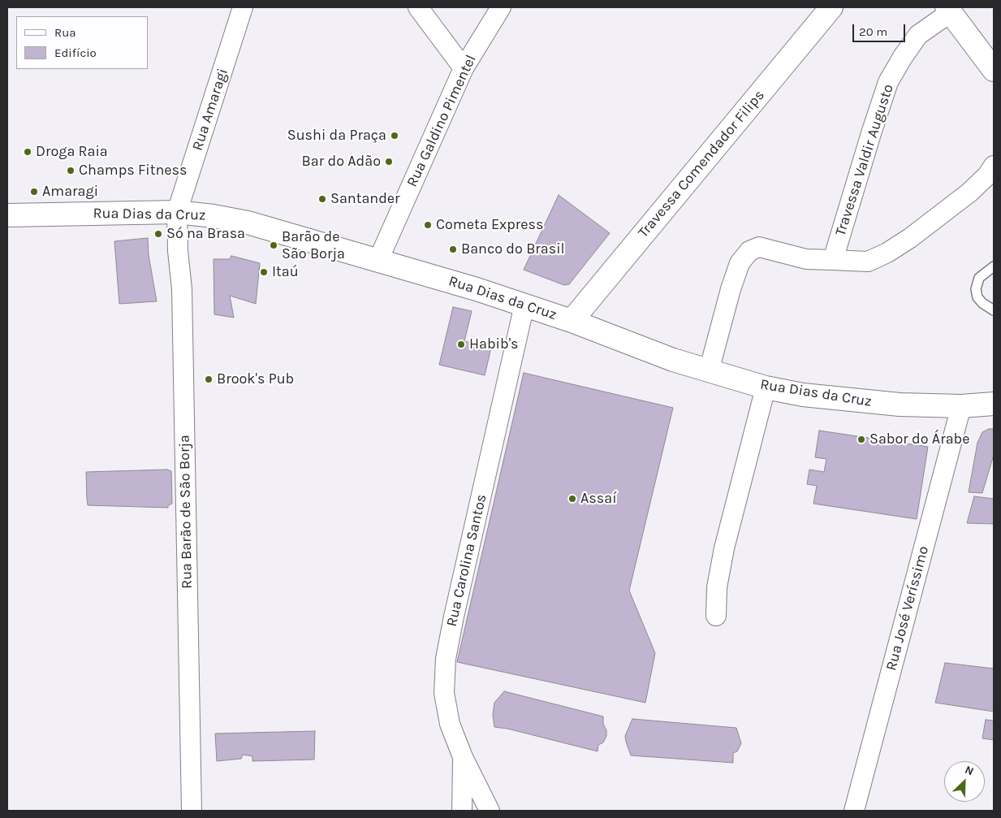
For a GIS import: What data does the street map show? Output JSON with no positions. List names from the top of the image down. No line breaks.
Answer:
{"streets":{"street":["Rua Amaragi","Rua Galdino Pimentel","Travessa Valdir Augusto","Travessa Comendador Filips","Rua Dias da Cruz","Rua Barão de São Borja","Rua Carolina Santos","Rua José Veríssimo"]},"crossings":[["Rua Amaragi","Rua Dias da Cruz"],["Rua Amaragi","Rua Barão de São Borja"],["Rua Galdino Pimentel","Rua Dias da Cruz"],["Travessa Comendador Filips","Rua Dias da Cruz"],["Rua Dias da Cruz","Rua Barão de São Borja"],["Rua Dias da Cruz","Rua Carolina Santos"],["Rua Dias da Cruz","Rua José Veríssimo"]],"places":["Sushi da Praça","Droga Raia","Bar do Adão","Champs Fitness","Amaragi","Santander","Cometa Express","Só na Brasa","Barão de São Borja","Banco do Brasil","Itaú","Habib's","Brook's Pub","Sabor do Árabe","Assaí"],"legend":["Rua","Edifício"],"scale_bar":"20 m","north":"top right"}
